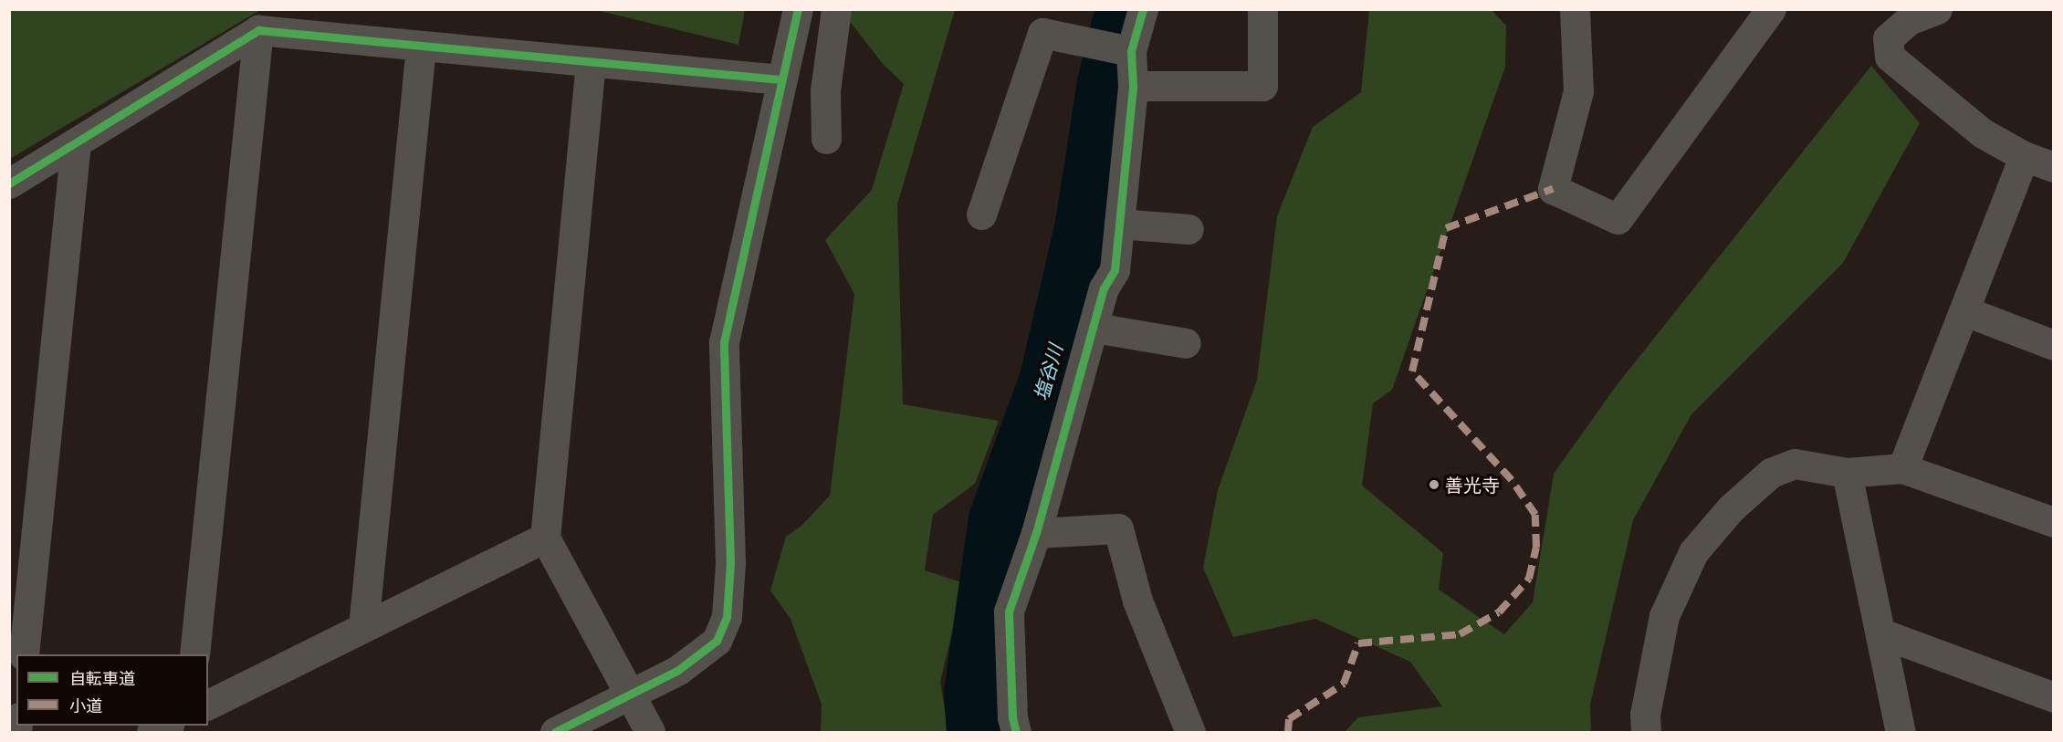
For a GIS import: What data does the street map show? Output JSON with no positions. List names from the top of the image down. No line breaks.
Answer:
{"water":["塩谷川"],"places":["善光寺"],"legend":["自転車道","小道"]}
